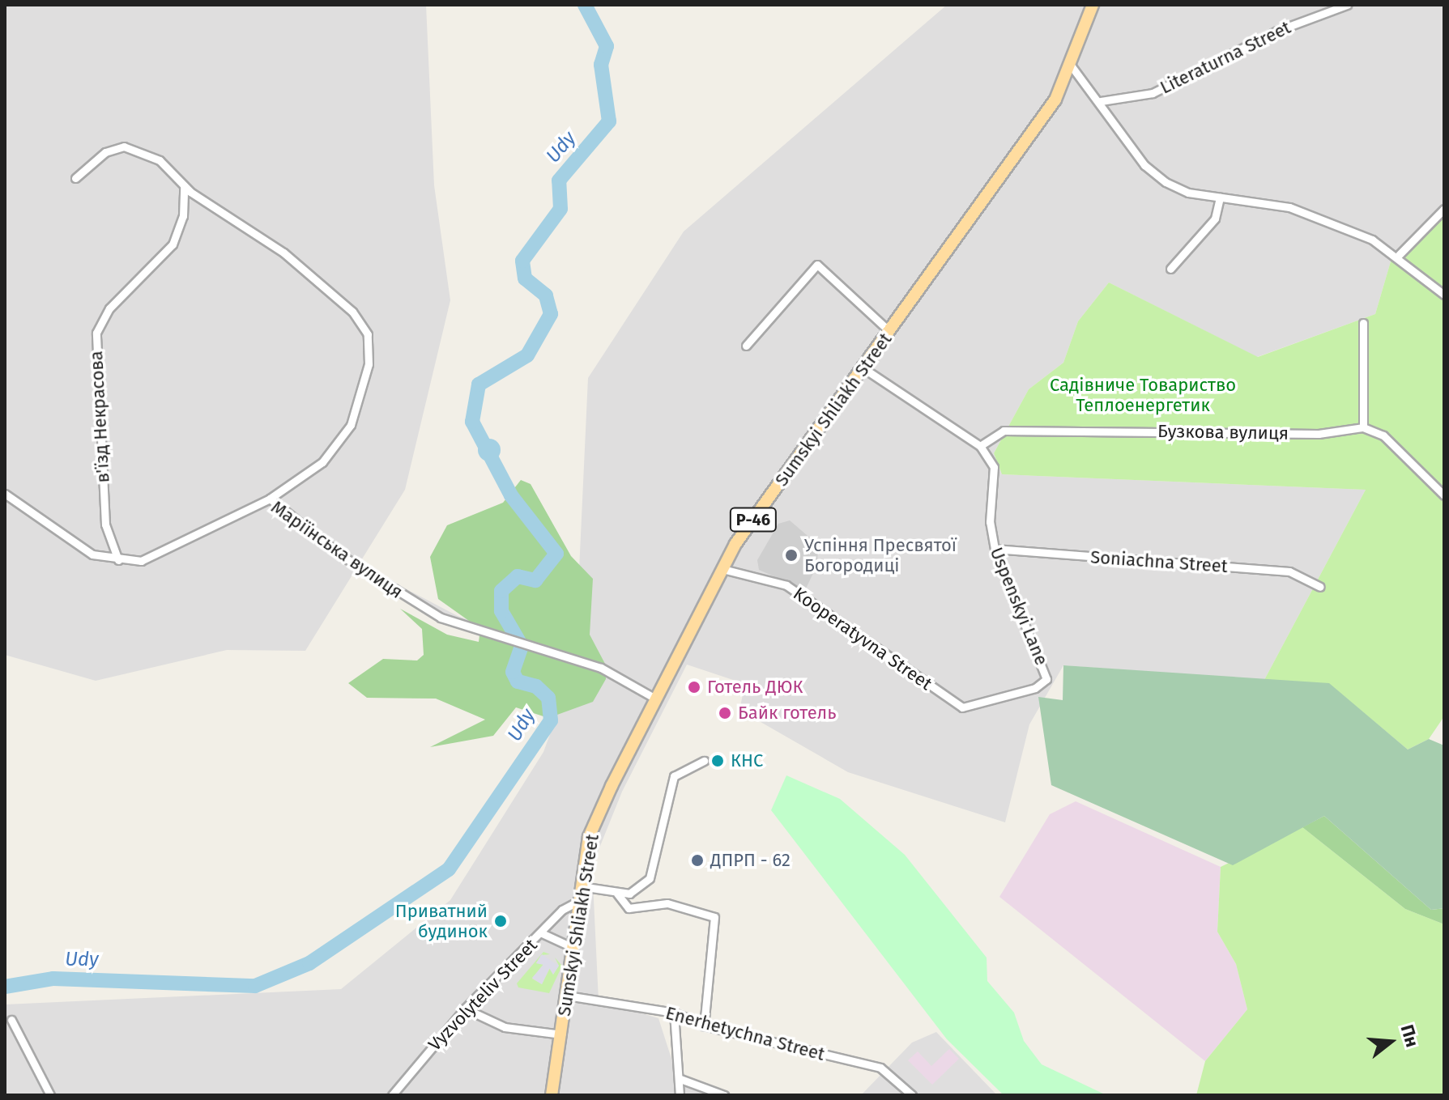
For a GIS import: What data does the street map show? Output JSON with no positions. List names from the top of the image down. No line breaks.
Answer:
{"streets":{"main road":["Sumskyi Shliakh Street","Р-46"],"street":["Literaturna Street","в'їзд Некрасова","Бузкова вулиця","Маріїнська вулиця","Soniachna Street","Uspenskyi Lane","Kooperatyvna Street","Vyzvolyteliv Street","Enerhetychna Street"]},"crossings":[["Sumskyi Shliakh Street","Маріїнська вулиця"],["Sumskyi Shliakh Street","Kooperatyvna Street"],["Sumskyi Shliakh Street","Vyzvolyteliv Street"],["Sumskyi Shliakh Street","Enerhetychna Street"],["в'їзд Некрасова","Маріїнська вулиця"],["Бузкова вулиця","Uspenskyi Lane"],["Soniachna Street","Uspenskyi Lane"],["Uspenskyi Lane","Kooperatyvna Street"]],"water":["Udy"],"parks":["Садівниче Товариство Теплоенергетик"],"places":["Успіння Пресвятої Богородиці","Готель ДЮК","Байк готель","КНС","ДПРП - 62","Приватний будинок"],"north":"right"}
